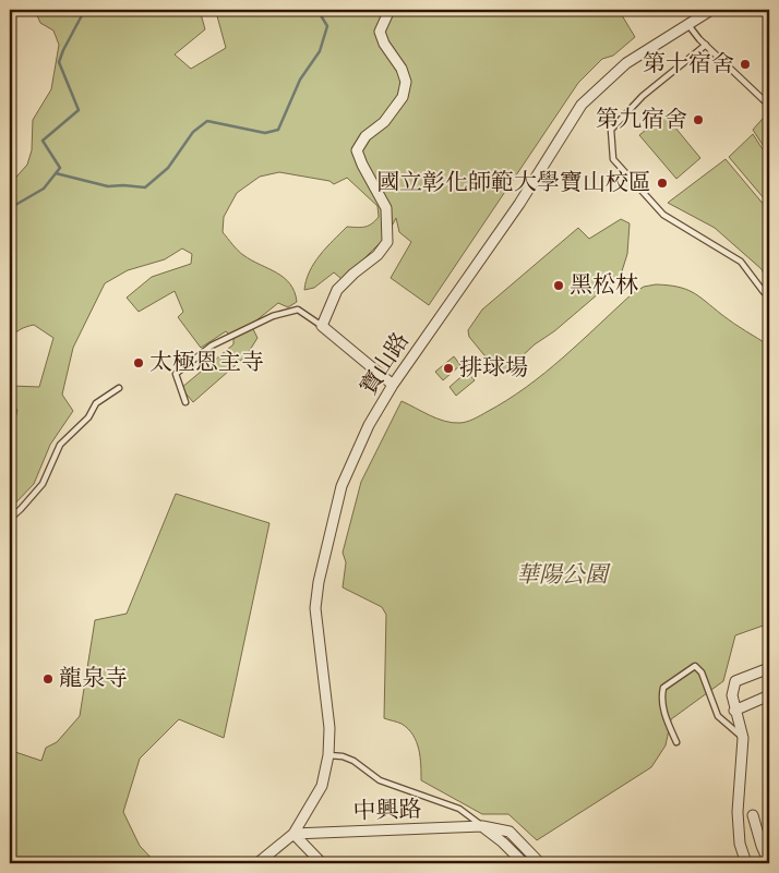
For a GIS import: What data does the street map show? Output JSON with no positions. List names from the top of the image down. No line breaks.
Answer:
{"streets":{"street":["寶山路","中興路"]},"crossings":[["寶山路","中興路"]],"parks":["華陽公園"],"places":["第十宿舍","第九宿舍","國立彰化師範大學寶山校區","黑松林","太極恩主寺","排球場","龍泉寺"]}
